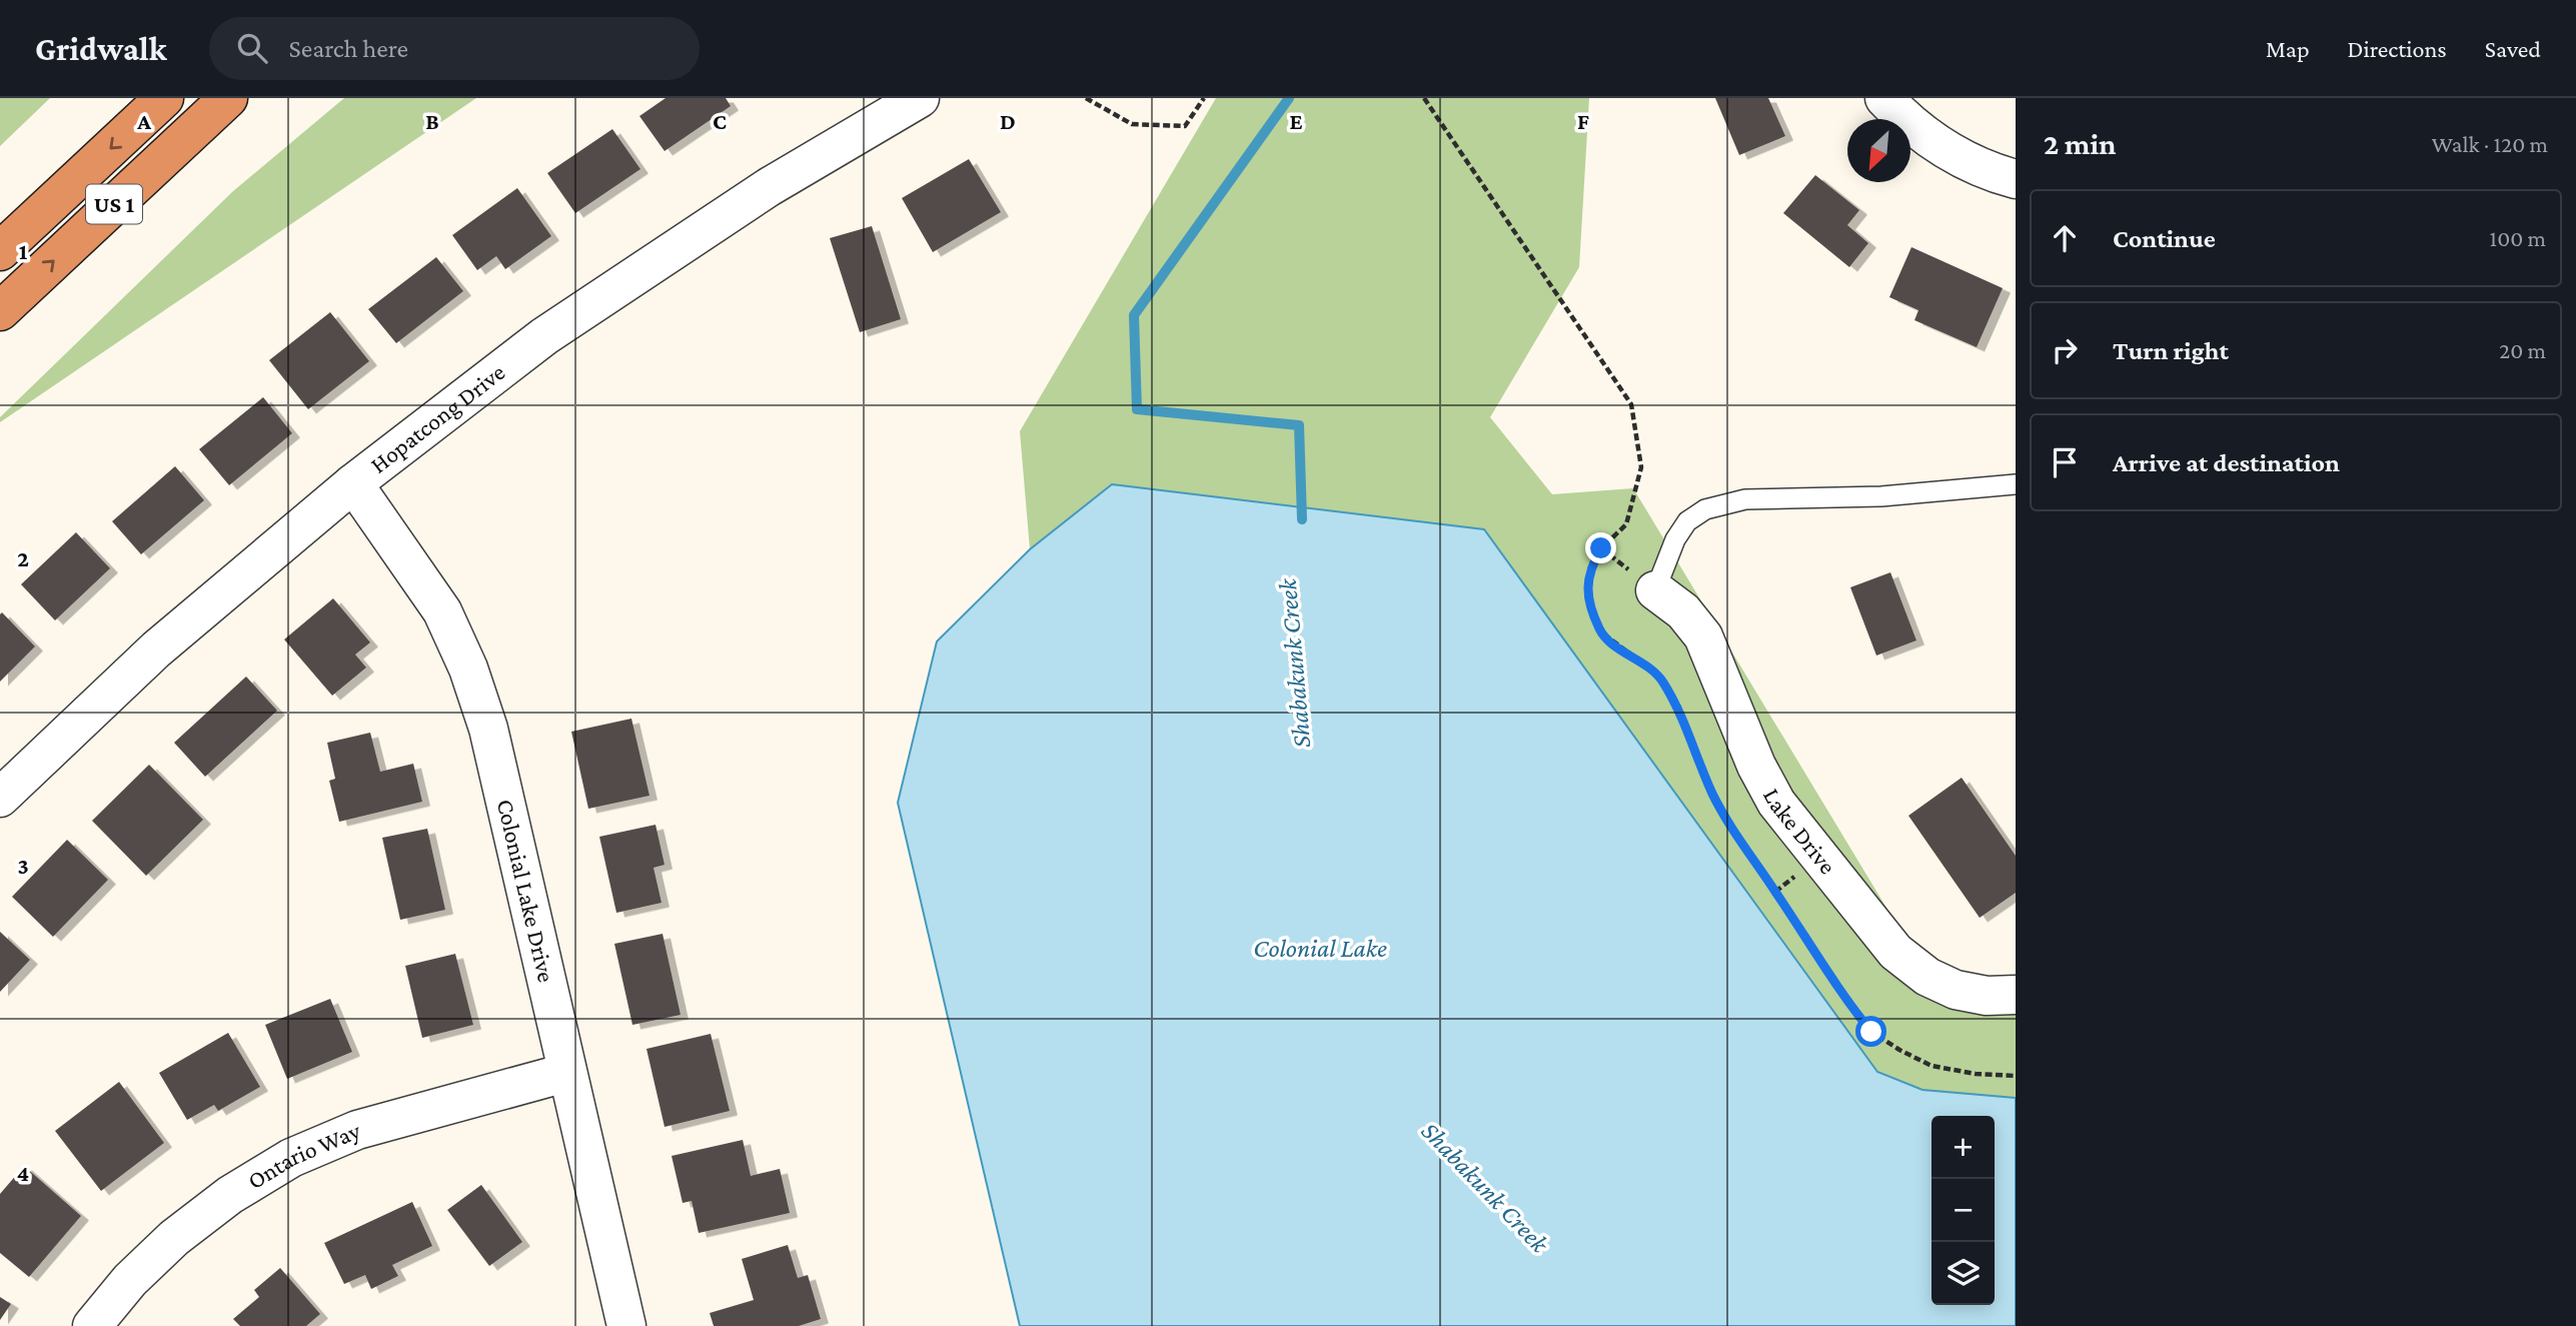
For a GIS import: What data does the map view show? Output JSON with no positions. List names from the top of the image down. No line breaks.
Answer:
{"streets":{"highway":["US 1"],"street":["Hopatcong Drive","Lake Drive","Colonial Lake Drive","Ontario Way"]},"crossings":[["Hopatcong Drive","Colonial Lake Drive"],["Colonial Lake Drive","Ontario Way"]],"water":["Shabakunk Creek","Colonial Lake"],"north":"bottom left","page":{"header":"Gridwalk","search":"Search here","nav":["Map","Directions","Saved"],"heading":["2 min","Walk · 120 m"],"list":[["Continue","100 m"],["Turn right","20 m"],"Arrive at destination"],"map_buttons":["+","−"]},"grid":{"columns":["A","B","C","D","E","F"],"rows":["1","2","3","4"]}}
